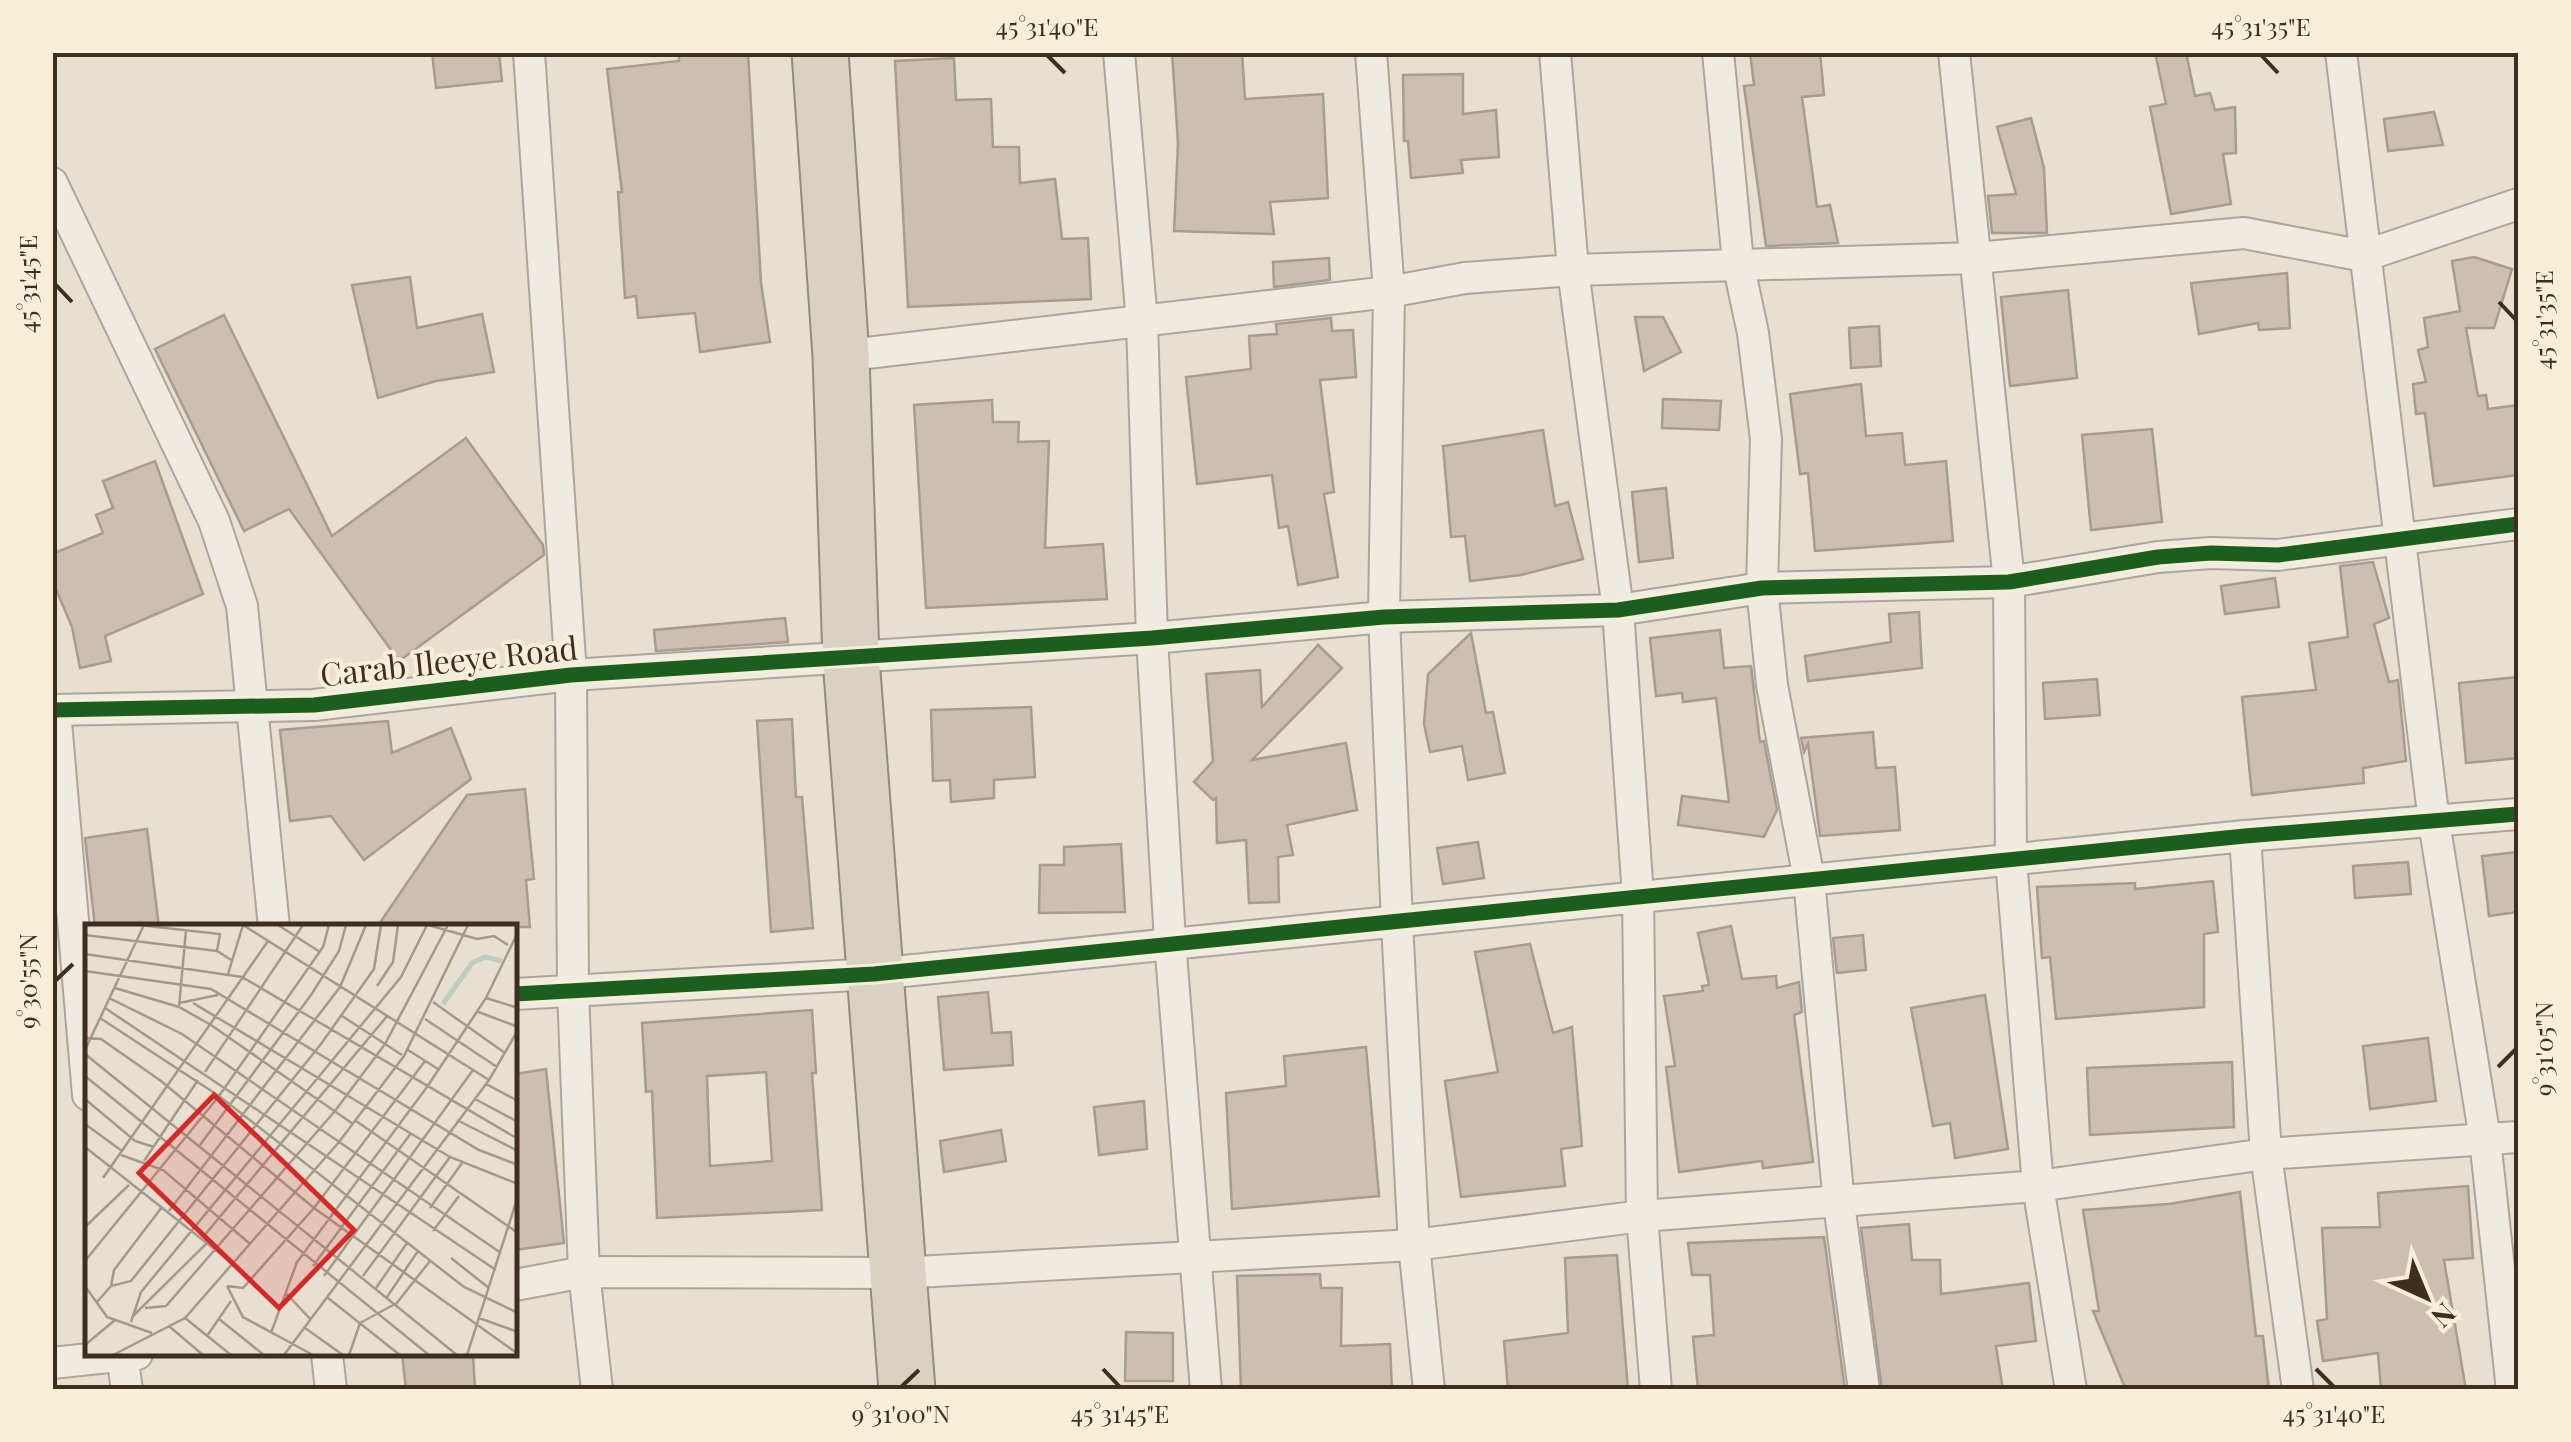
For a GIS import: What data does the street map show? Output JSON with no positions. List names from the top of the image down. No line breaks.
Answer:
{"streets":{"street":["Carab Ileeye Road"]},"north":"bottom right","coordinates":["45°31'40\"E","45°31'35\"E","45°31'45\"E","9°30'55\"N","9°31'05\"N","9°31'00\"N"]}
